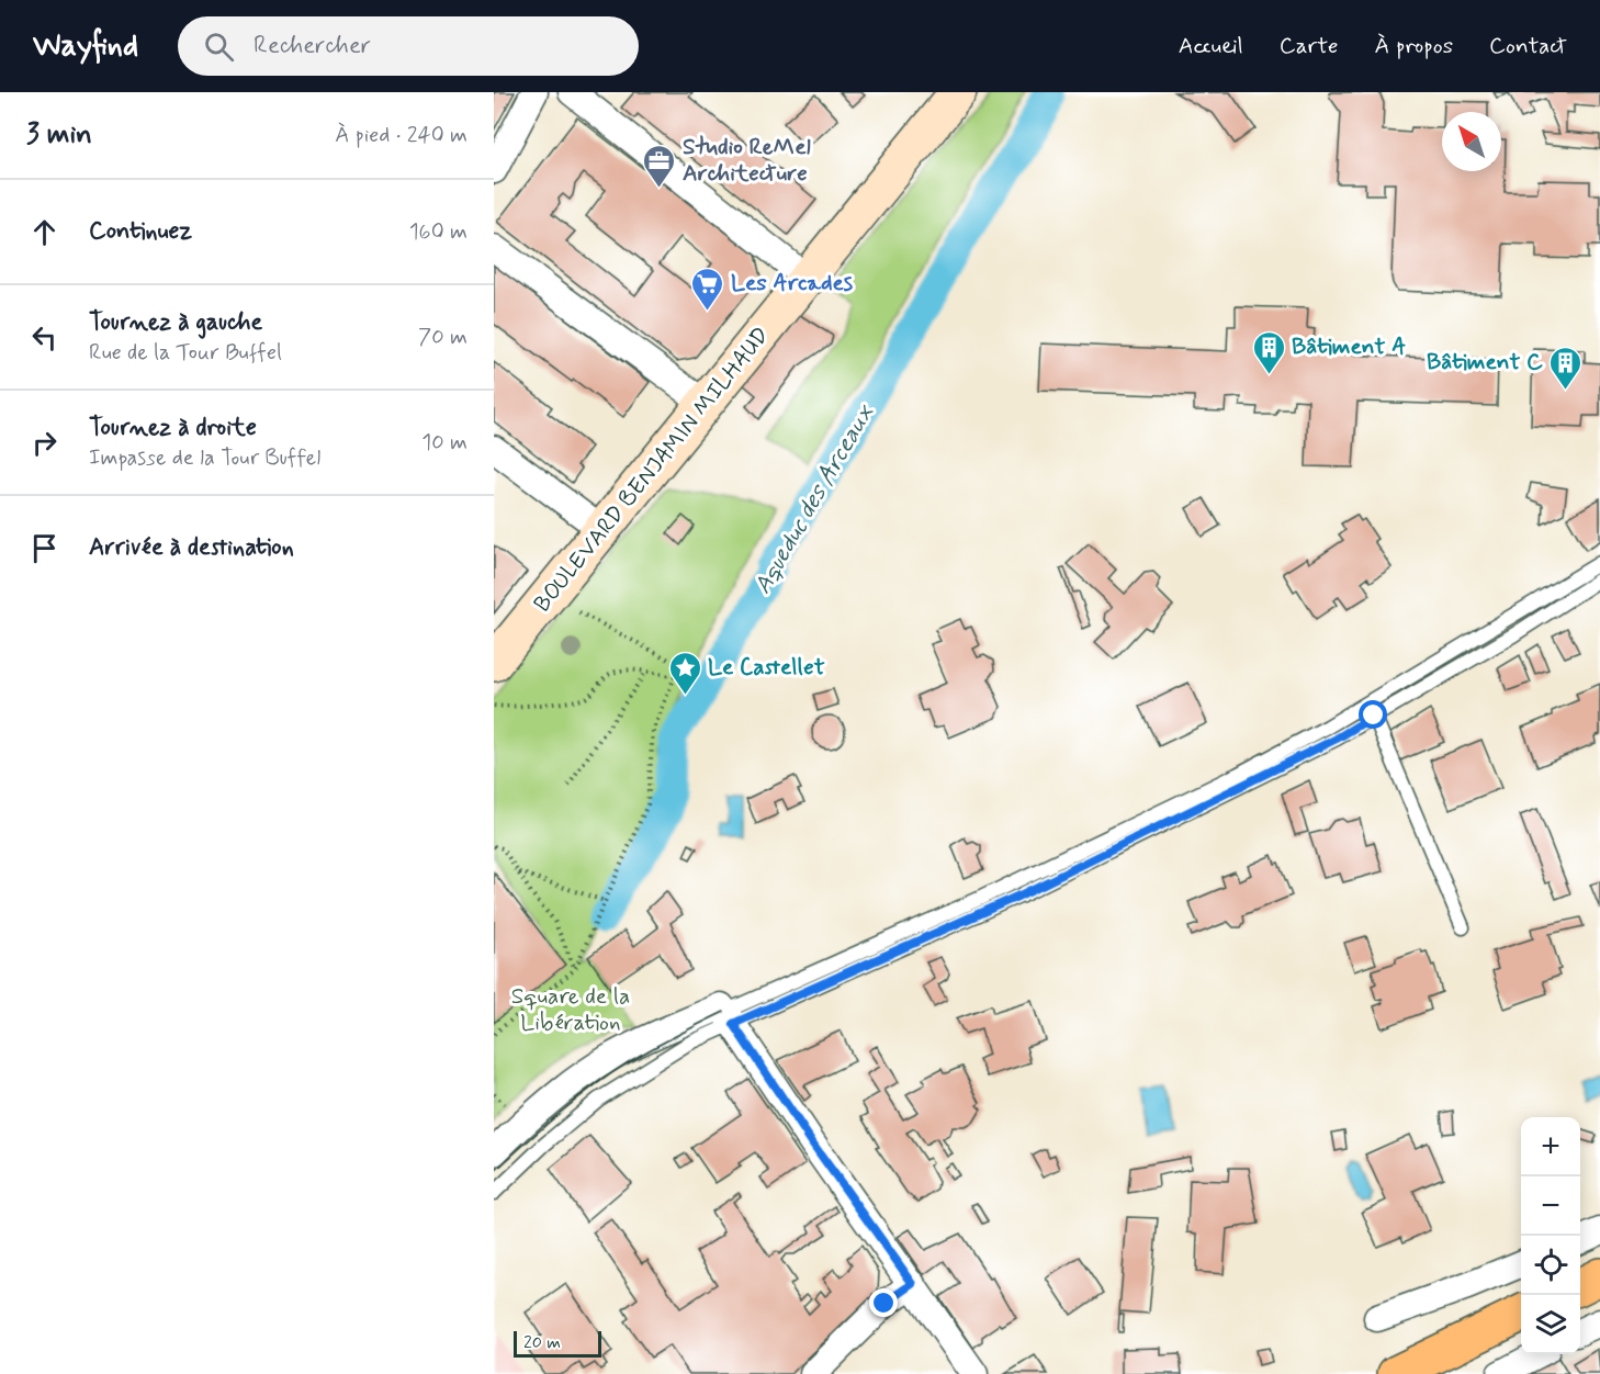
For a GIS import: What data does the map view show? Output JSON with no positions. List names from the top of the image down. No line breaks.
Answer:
{"streets":{"street":["BOULEVARD BENJAMIN MILHAUD"]},"water":["Aqueduc des Arceaux"],"parks":["Square de la Libération"],"places":{"office":["Studio ReMel Architecture"],"supermarket":["Les Arcades"],"building":["Bâtiment A","Bâtiment C"],"place":["Le Castellet"]},"scale_bar":"20 m","north":"top left","page":{"header":"Wayfind","search":"Rechercher","nav":["Accueil","Carte","À propos","Contact"],"heading":["3 min","À pied · 240 m"],"list":[["Continuez","160 m"],["Tournez à gauche","Rue de la Tour Buffel","70 m"],["Tournez à droite","Impasse de la Tour Buffel","10 m"],"Arrivée à destination"],"map_buttons":["+","−"],"scale":"20 m"}}
